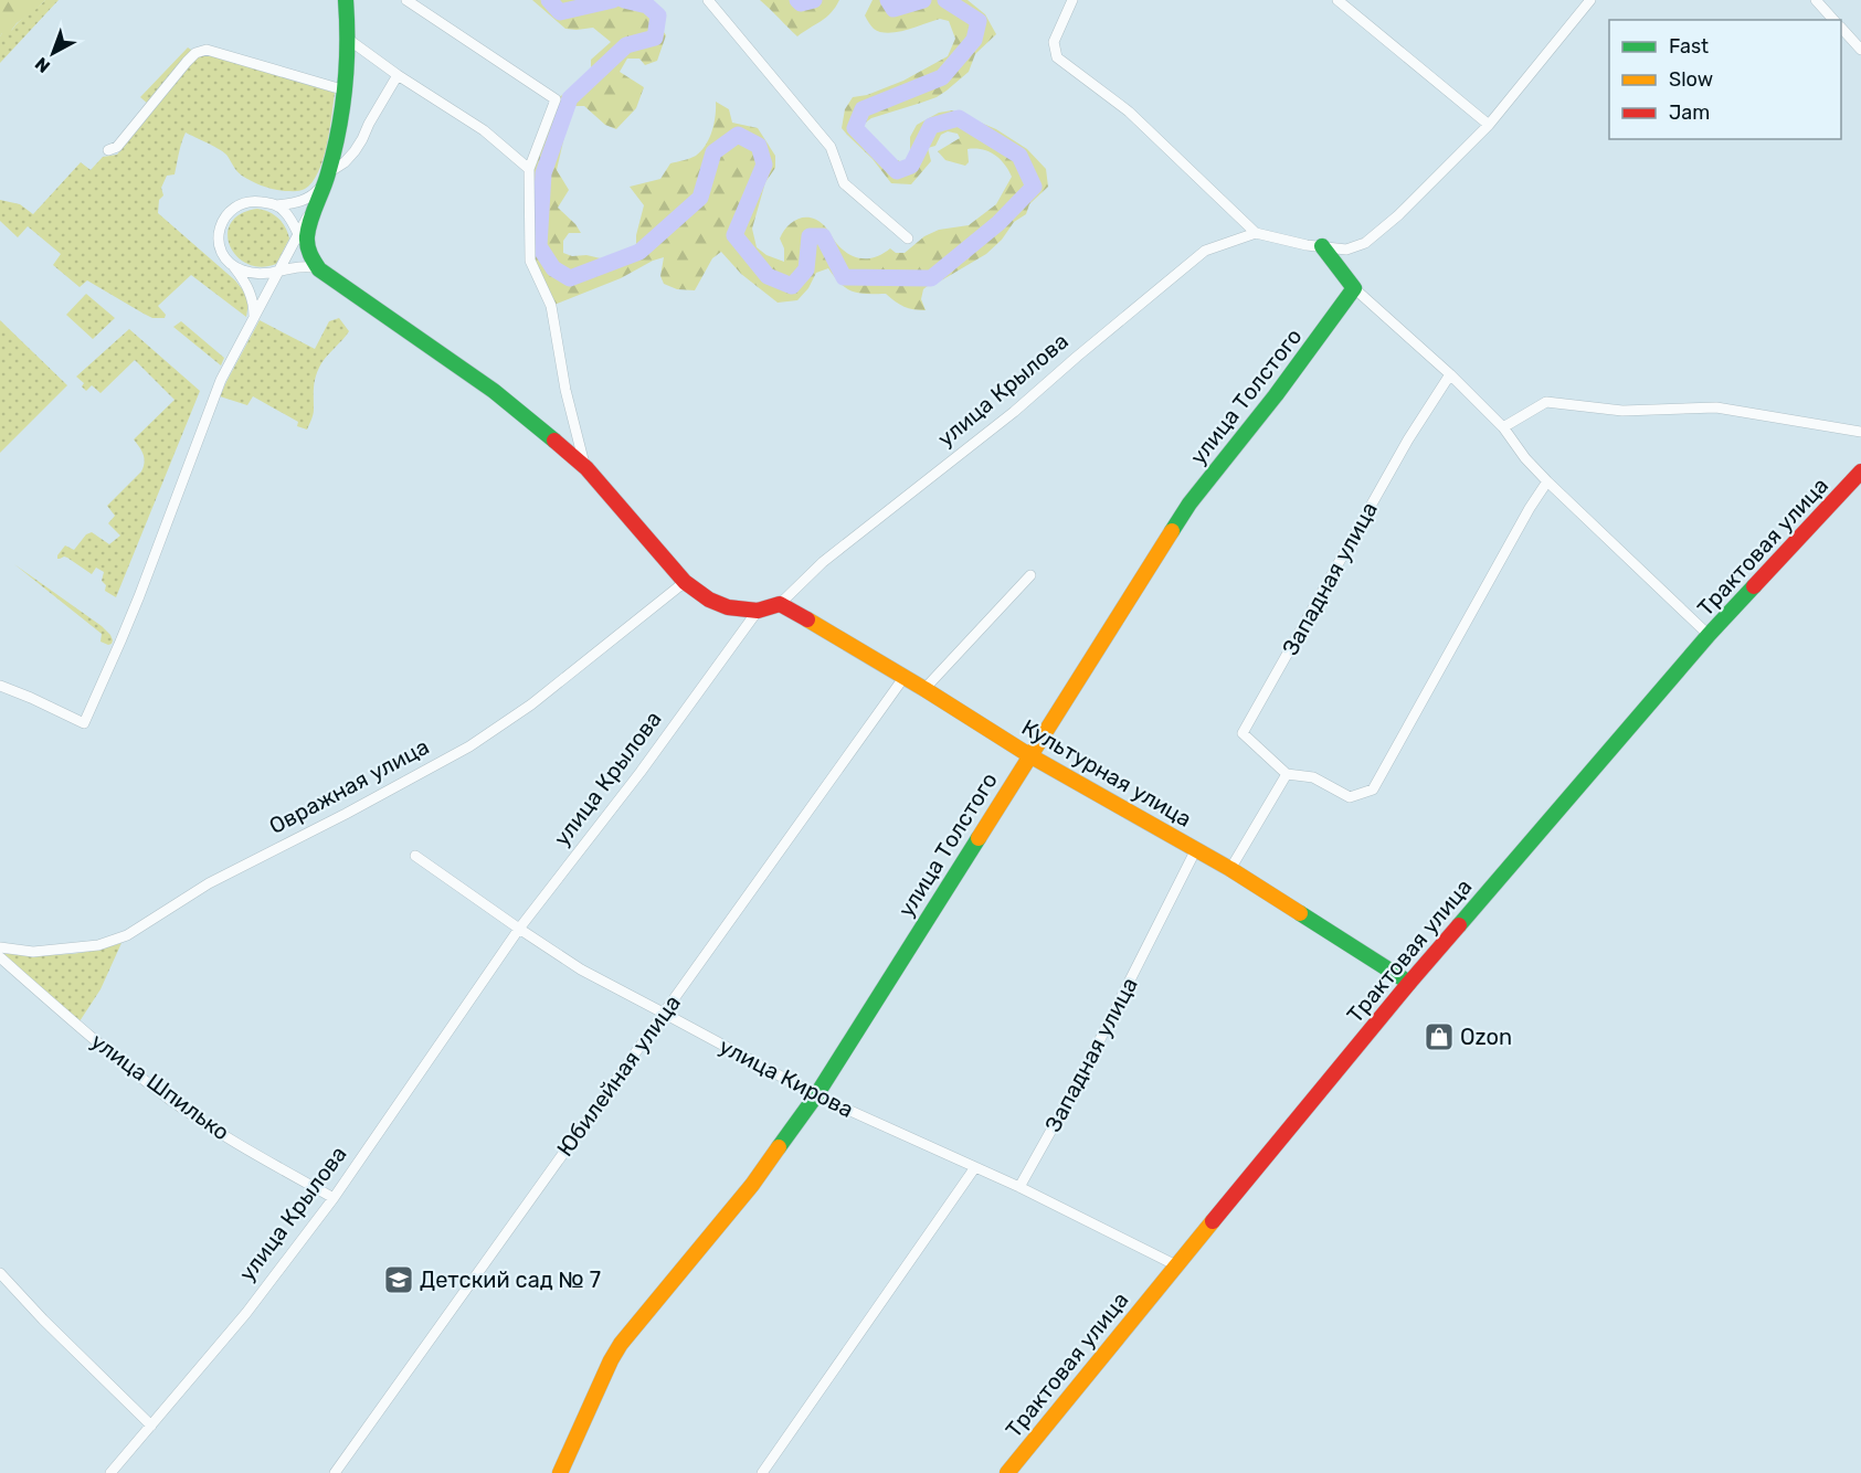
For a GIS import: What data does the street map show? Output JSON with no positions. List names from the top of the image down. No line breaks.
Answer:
{"streets":{"street":["улица Крылова","улица Толстого","Трактовая улица","Западная улица","Культурная улица","Овражная улица","Юбилейная улица","улица Кирова","улица Шпилько"]},"crossings":[["улица Крылова","Культурная улица"],["улица Крылова","улица Кирова"],["улица Крылова","улица Шпилько"],["улица Толстого","Культурная улица"],["улица Толстого","улица Кирова"],["Трактовая улица","Культурная улица"],["Трактовая улица","улица Кирова"],["Западная улица","Культурная улица"],["Западная улица","улица Кирова"],["Культурная улица","Юбилейная улица"],["Юбилейная улица","улица Кирова"]],"places":{"shop":["Ozon"],"school or university":["Детский сад № 7"]},"legend":["Fast","Slow","Jam"],"north":"bottom left"}
